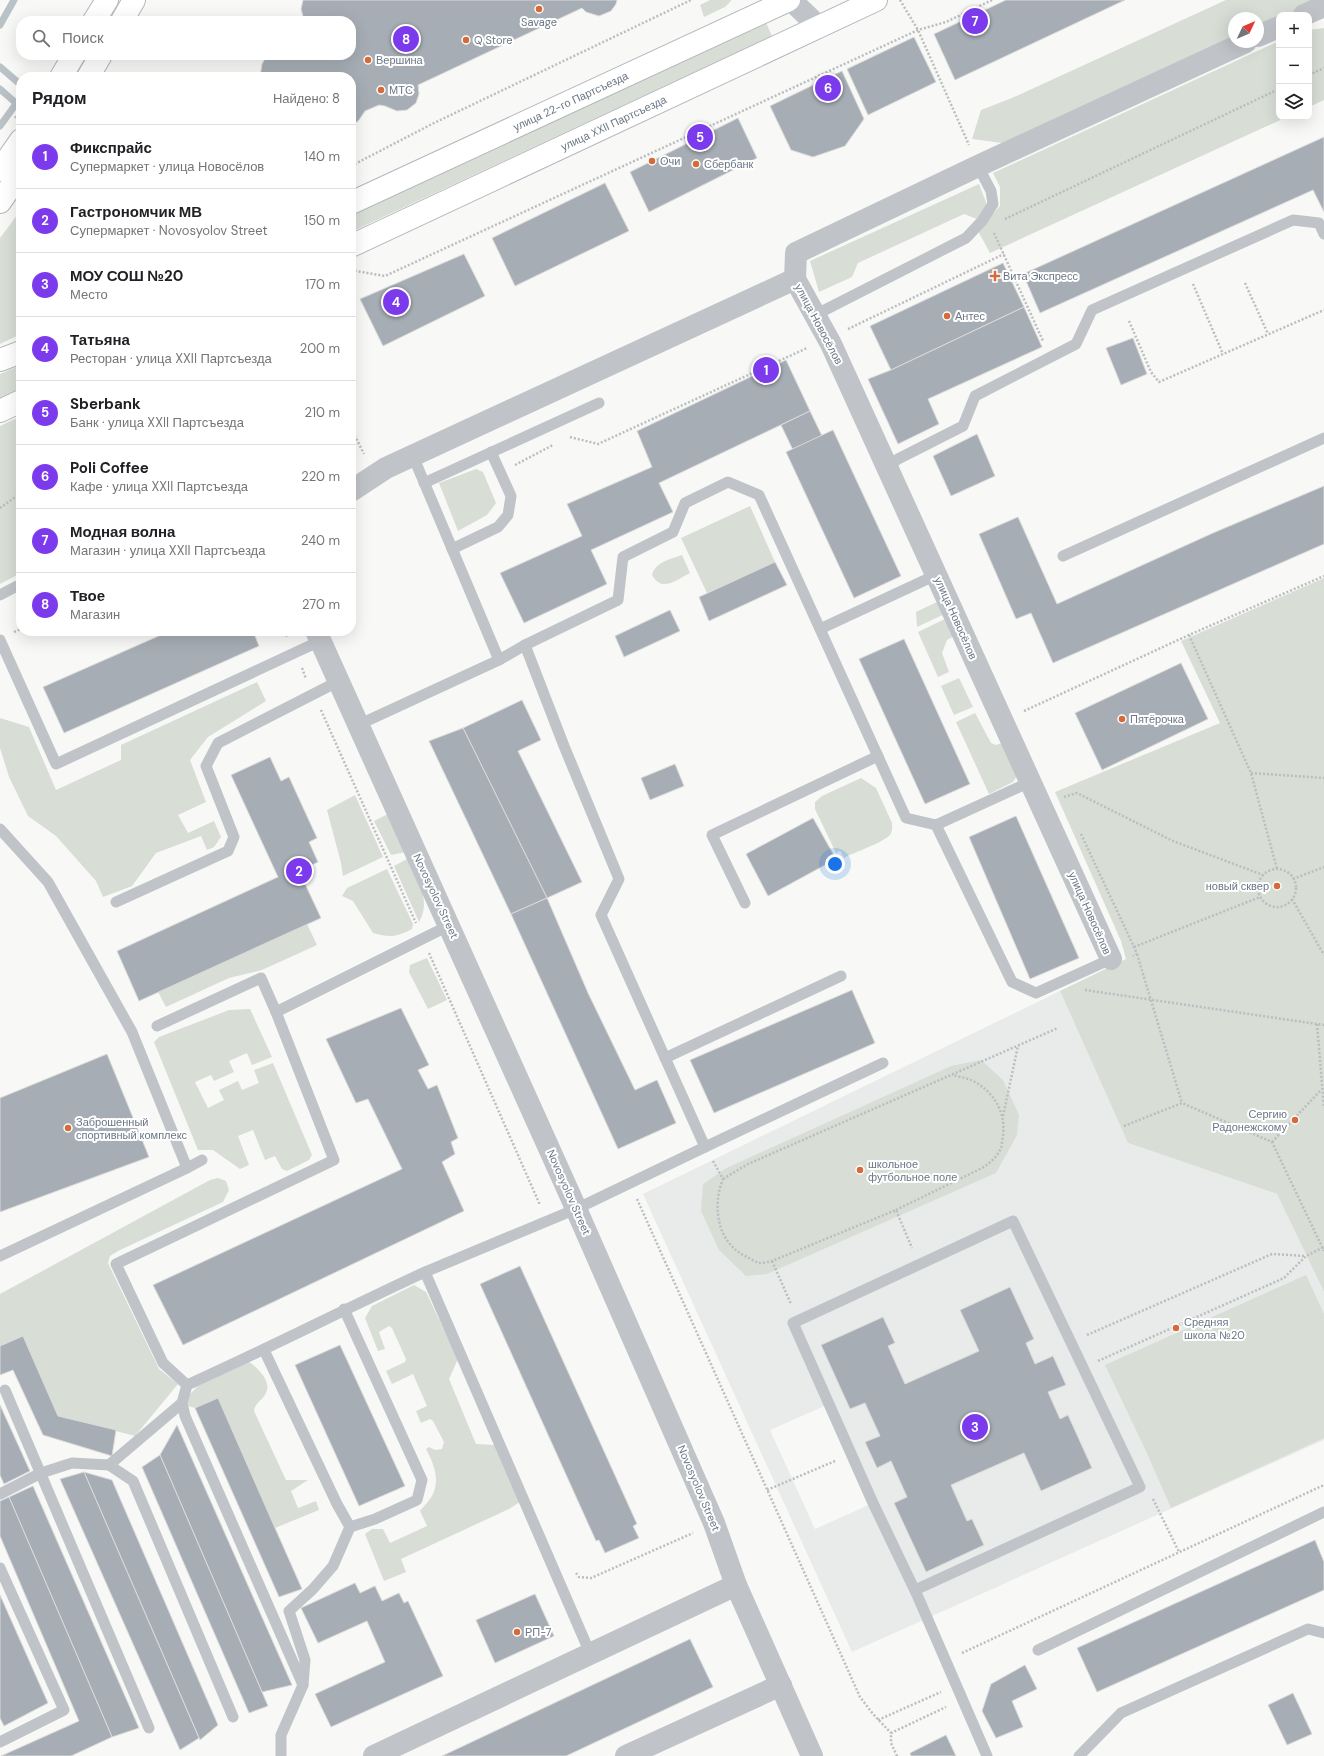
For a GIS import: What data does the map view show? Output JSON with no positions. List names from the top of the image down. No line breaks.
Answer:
{"streets":{"main road":["улица 22-го Партсъезда","улица XXII Партсъезда"],"street":["улица Новосёлов","Novosyolov Street"]},"places":{"other":["Savage","Q Store","Вершина","МТС","Очи","Сбербанк","Антес","Пятёрочка","новый сквер","Сергию Радонежскому","Заброшенный спортивный комплекс","школьное футбольное поле","Средняя школа №20","РП-7"],"health":["Вита Экспресс"]},"north":"top right","page":{"pins":["7","8","6","5","4","1","2","3"],"map_buttons":["+","−"],"search":"Поиск","heading":["Рядом","Найдено: 8"],"list":[{"mark":"1","name":"Фикспрайс","note":"Супермаркет · улица Новосёлов","value":"140 m"},{"mark":"2","name":"Гастрономчик МВ","note":"Супермаркет · Novosyolov Street","value":"150 m"},{"mark":"3","name":"МОУ СОШ №20","note":"Место","value":"170 m"},{"mark":"4","name":"Татьяна","note":"Ресторан · улица XXII Партсъезда","value":"200 m"},{"mark":"5","name":"Sberbank","note":"Банк · улица XXII Партсъезда","value":"210 m"},{"mark":"6","name":"Poli Coffee","note":"Кафе · улица XXII Партсъезда","value":"220 m"},{"mark":"7","name":"Модная волна","note":"Магазин · улица XXII Партсъезда","value":"240 m"},{"mark":"8","name":"Твое","note":"Магазин","value":"270 m"}]}}
